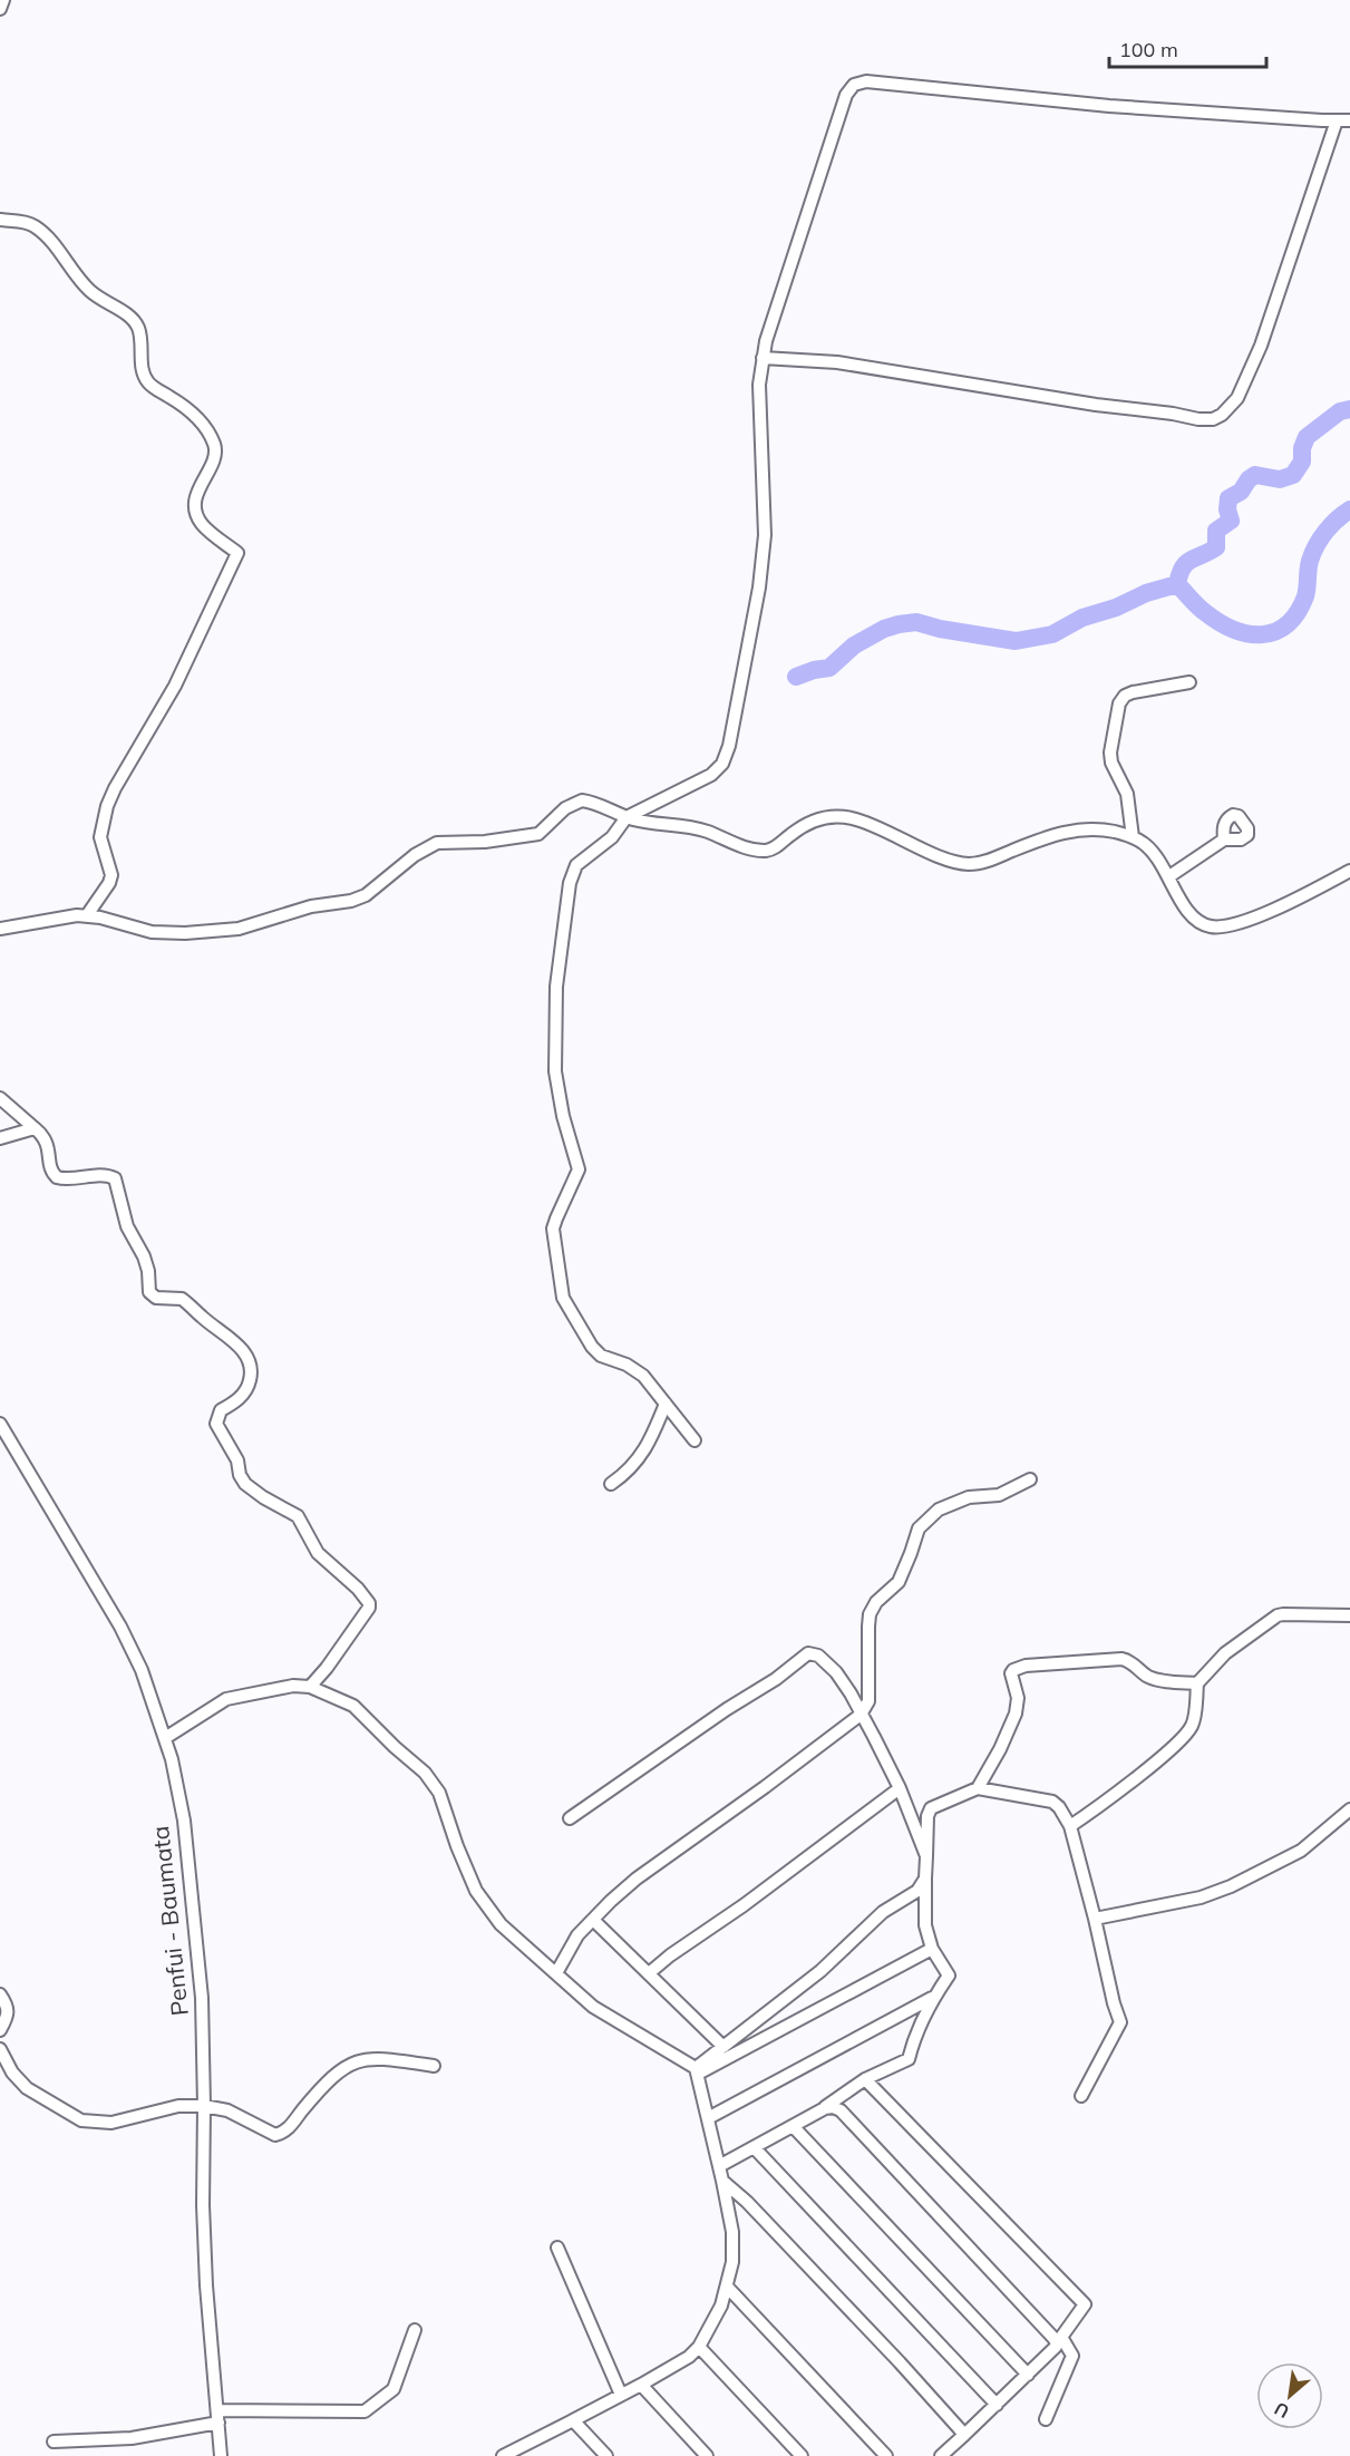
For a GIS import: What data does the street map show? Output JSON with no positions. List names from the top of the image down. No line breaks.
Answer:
{"streets":{"street":["Penfui - Baumata"]},"scale_bar":"100 m","north":"bottom left"}
